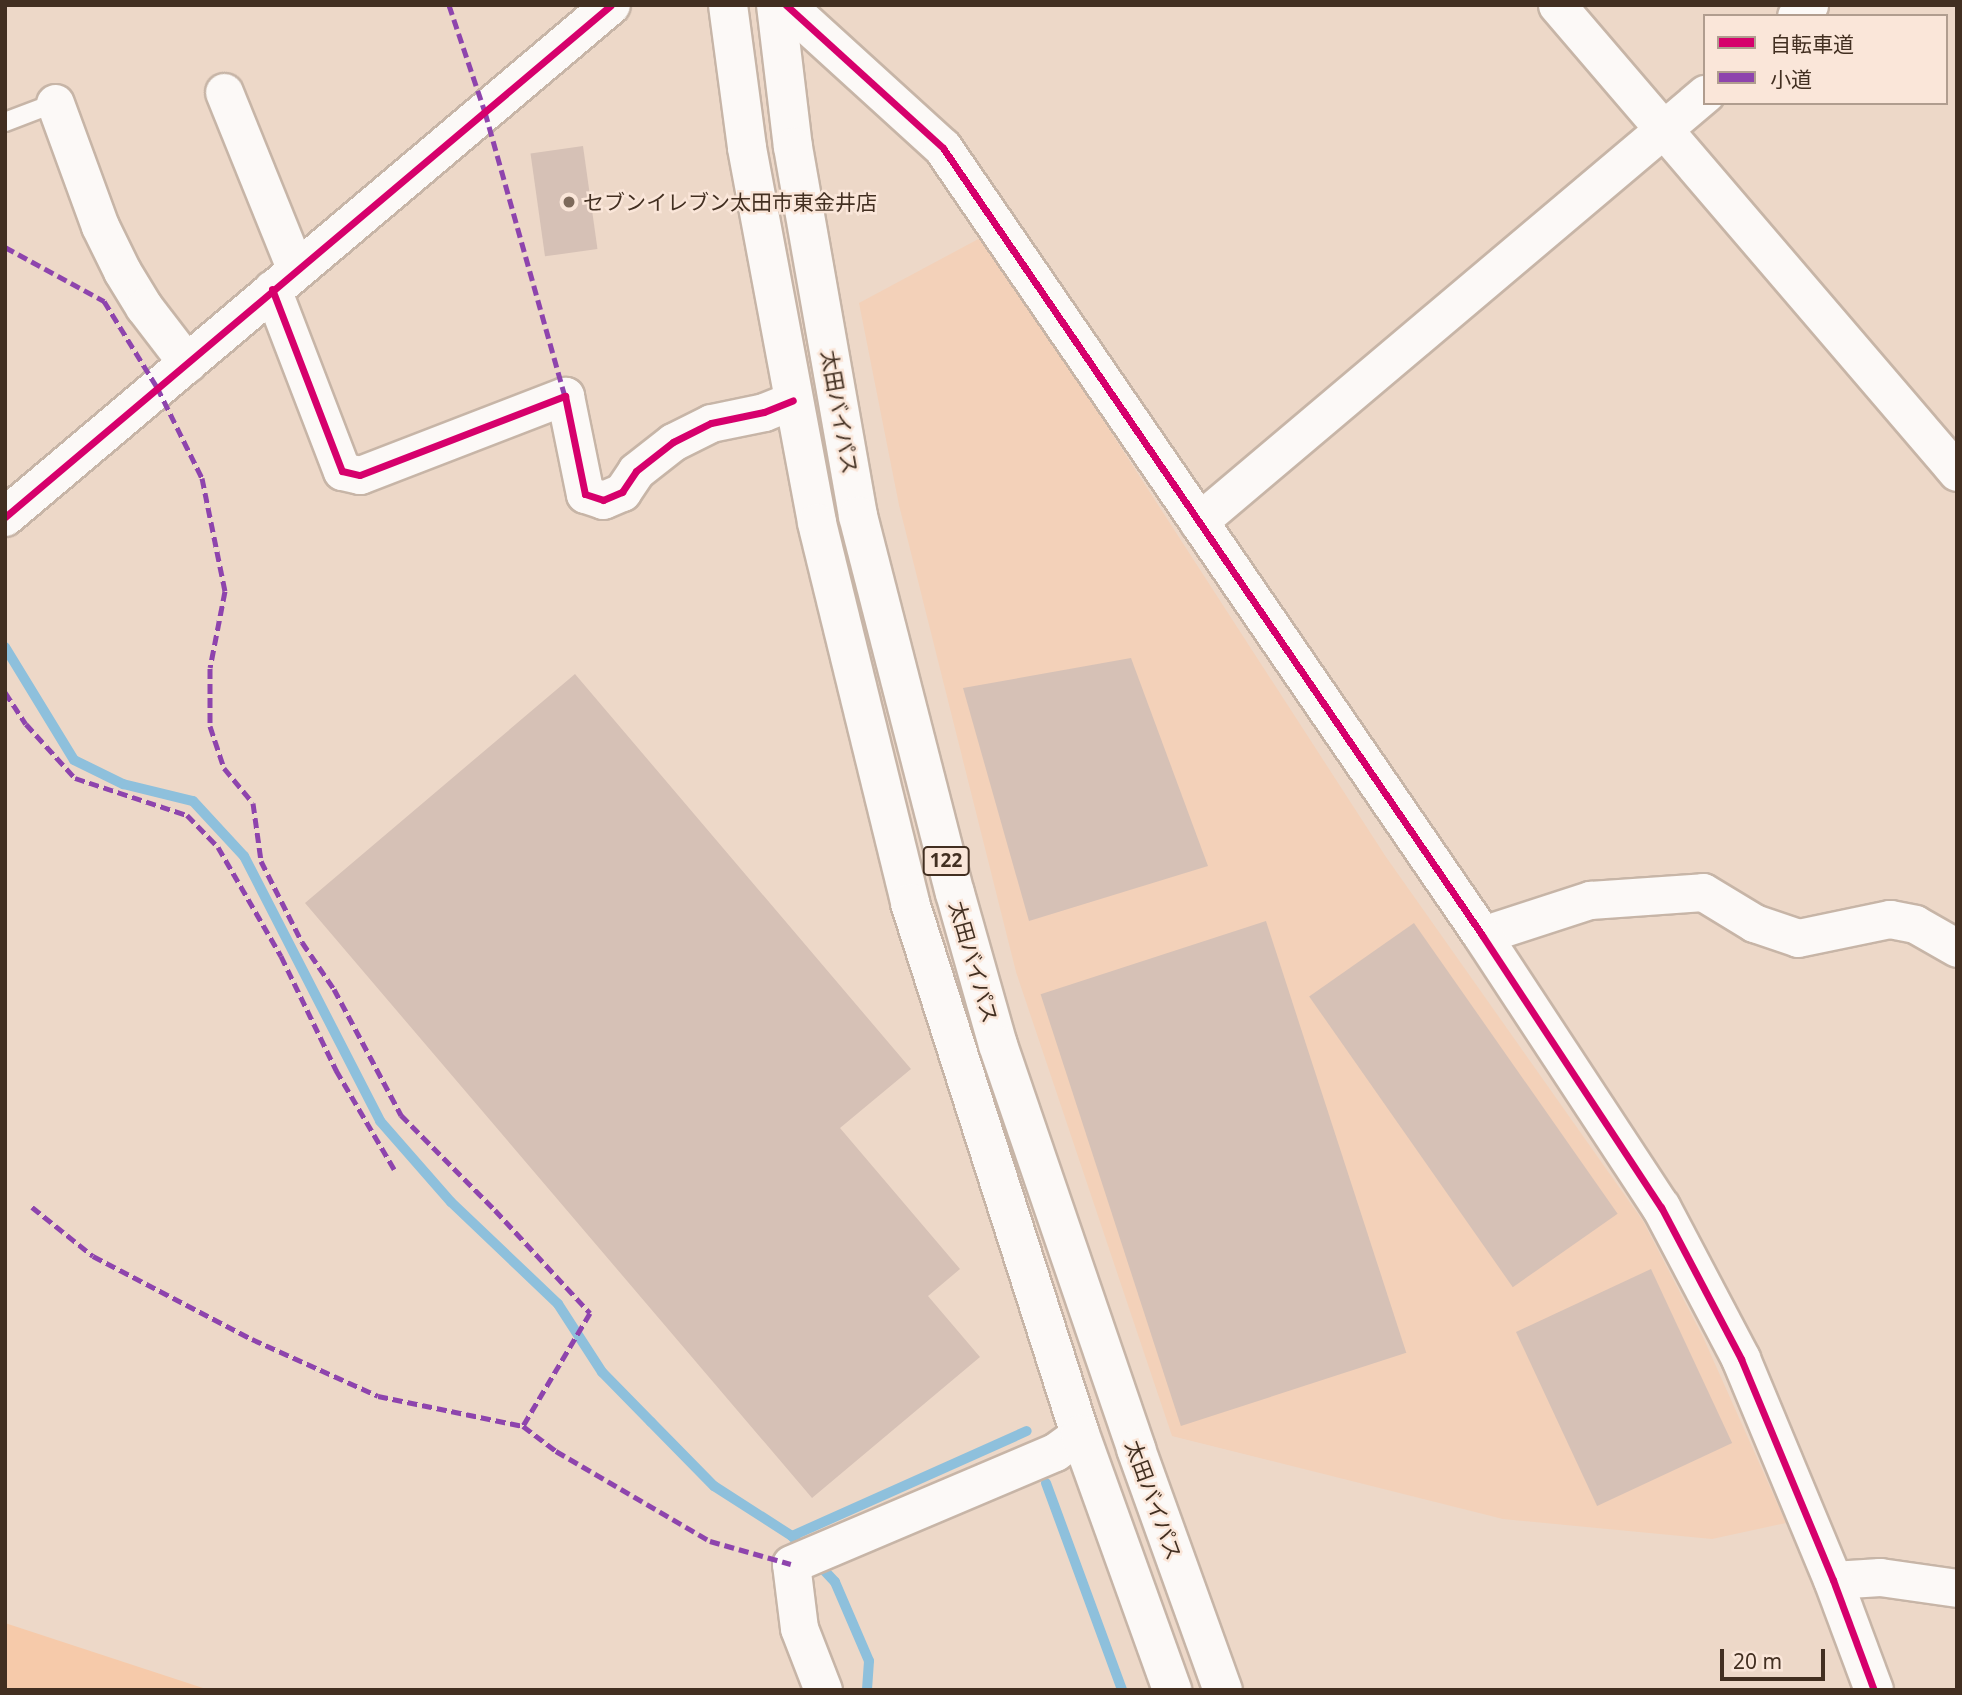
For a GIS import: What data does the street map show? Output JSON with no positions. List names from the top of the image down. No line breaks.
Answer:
{"streets":{"main road":["太田バイパス","122"]},"places":["セブンイレブン太田市東金井店"],"legend":["自転車道","小道"],"scale_bar":"20 m"}
